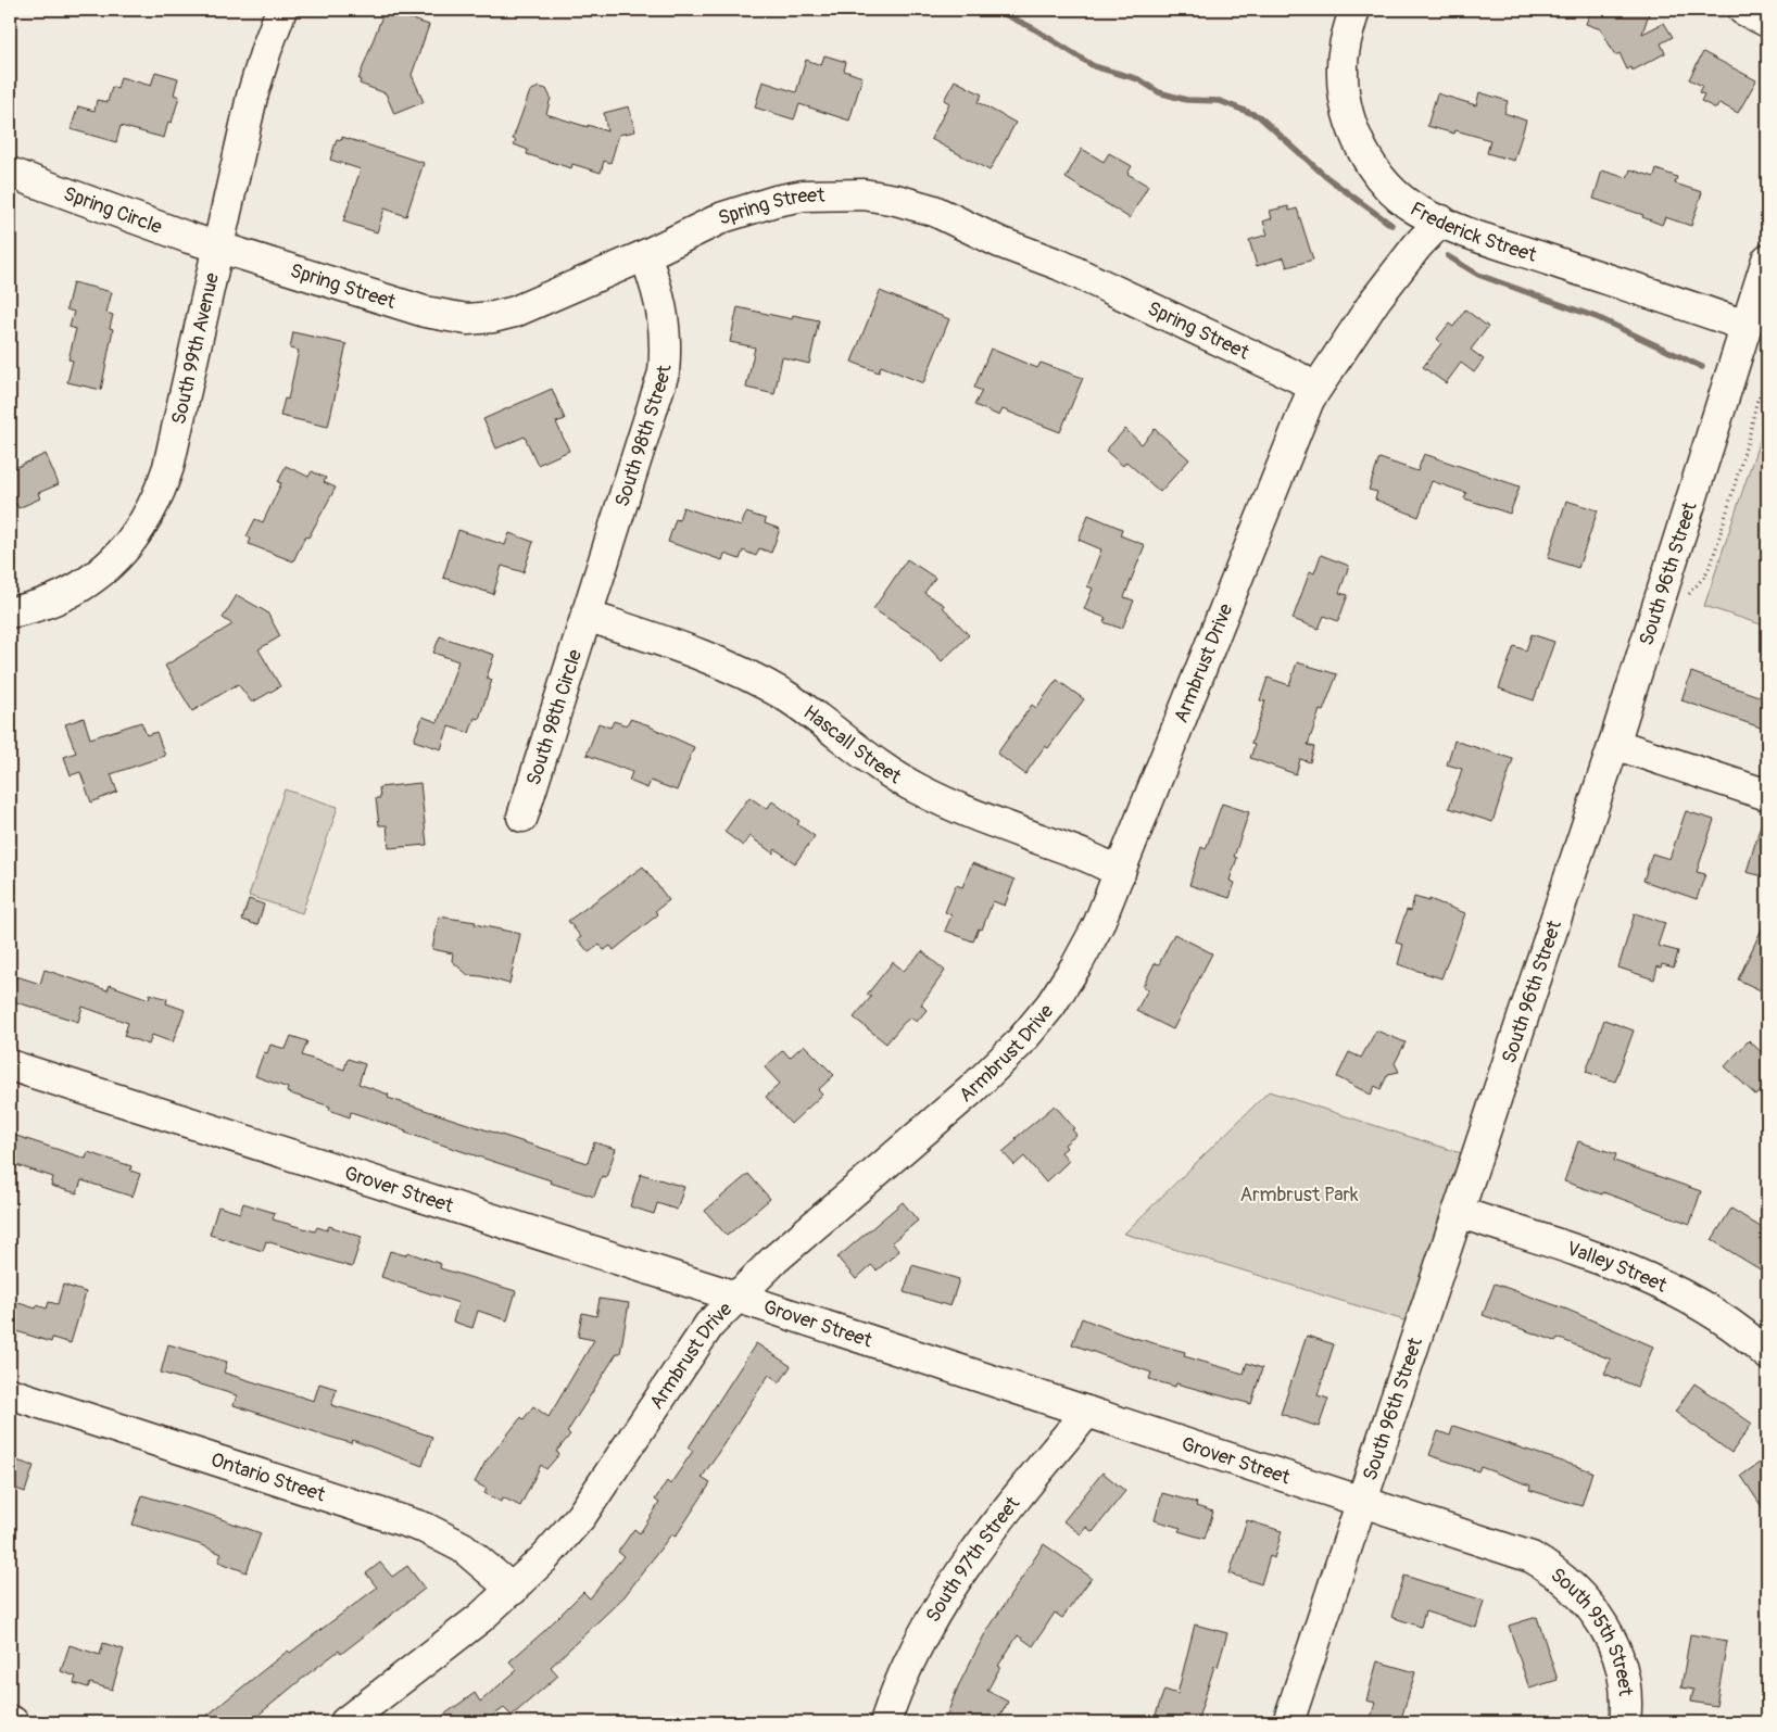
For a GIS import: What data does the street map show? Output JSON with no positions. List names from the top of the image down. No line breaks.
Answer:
{"streets":{"street":["Spring Street","Spring Circle","Frederick Street","South 99th Avenue","South 98th Street","South 96th Street","Armbrust Drive","South 98th Circle","Hascall Street","Grover Street","Valley Street","Ontario Street","South 97th Street","South 95th Street"]},"crossings":[["Spring Street","Spring Circle"],["Spring Street","South 99th Avenue"],["Spring Street","South 98th Street"],["Spring Street","Armbrust Drive"],["Spring Circle","South 99th Avenue"],["Frederick Street","South 96th Street"],["Frederick Street","Armbrust Drive"],["South 98th Street","South 98th Circle"],["South 98th Street","Hascall Street"],["South 96th Street","Grover Street"],["South 96th Street","Valley Street"],["Armbrust Drive","Hascall Street"],["Armbrust Drive","Grover Street"],["Armbrust Drive","Ontario Street"],["South 98th Circle","Hascall Street"],["Grover Street","South 97th Street"],["Grover Street","South 95th Street"]],"parks":["Armbrust Park"]}
